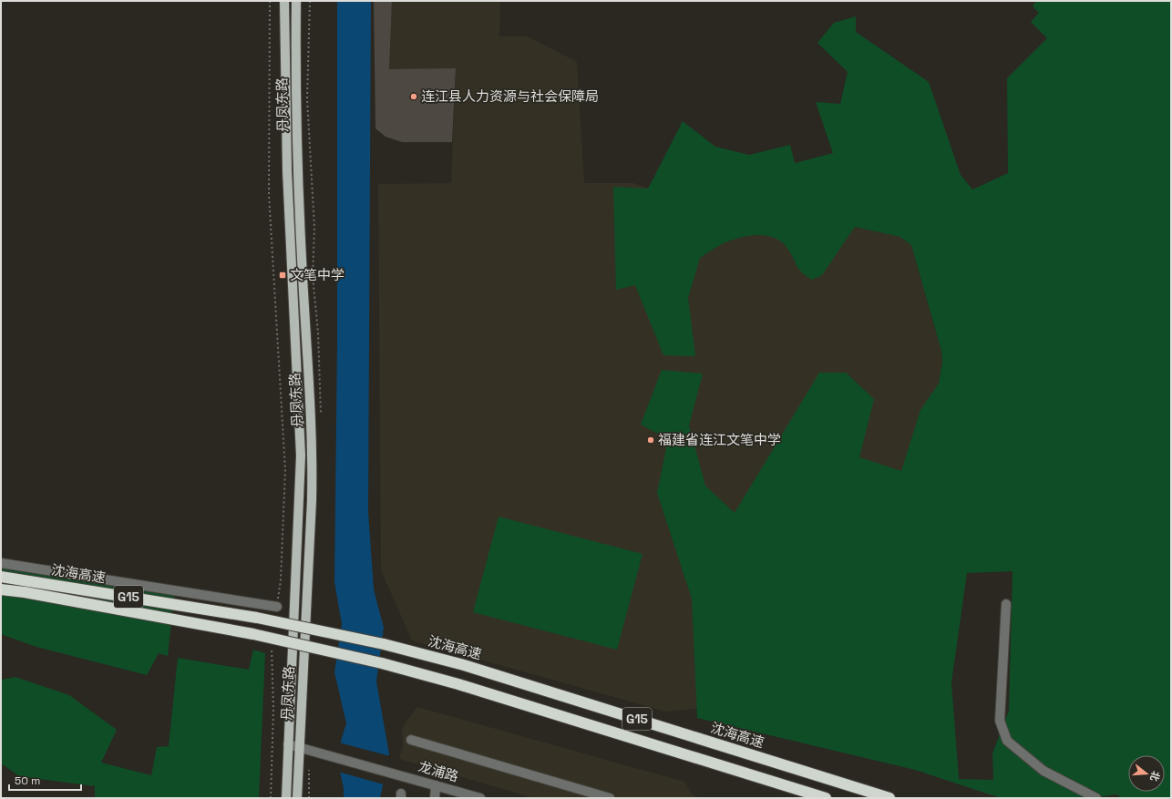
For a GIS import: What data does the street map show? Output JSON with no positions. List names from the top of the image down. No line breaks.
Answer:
{"streets":{"highway":["沈海高速","G15"],"main road":["丹凤东路"],"street":["龙浦路"]},"crossings":[["丹凤东路","龙浦路"]],"places":{"other":["连江县人力资源与社会保障局","福建省连江文笔中学"],"transit":["文笔中学"]},"scale_bar":"50 m","north":"right"}
